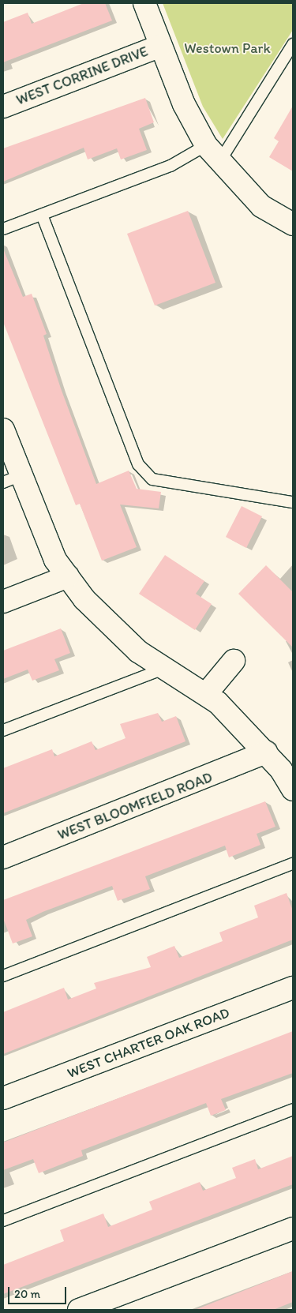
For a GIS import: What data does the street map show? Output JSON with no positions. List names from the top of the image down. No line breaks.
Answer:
{"streets":{"street":["WEST CORRINE DRIVE","WEST BLOOMFIELD ROAD","WEST CHARTER OAK ROAD"]},"parks":["Westown Park"],"scale_bar":"20 m"}
